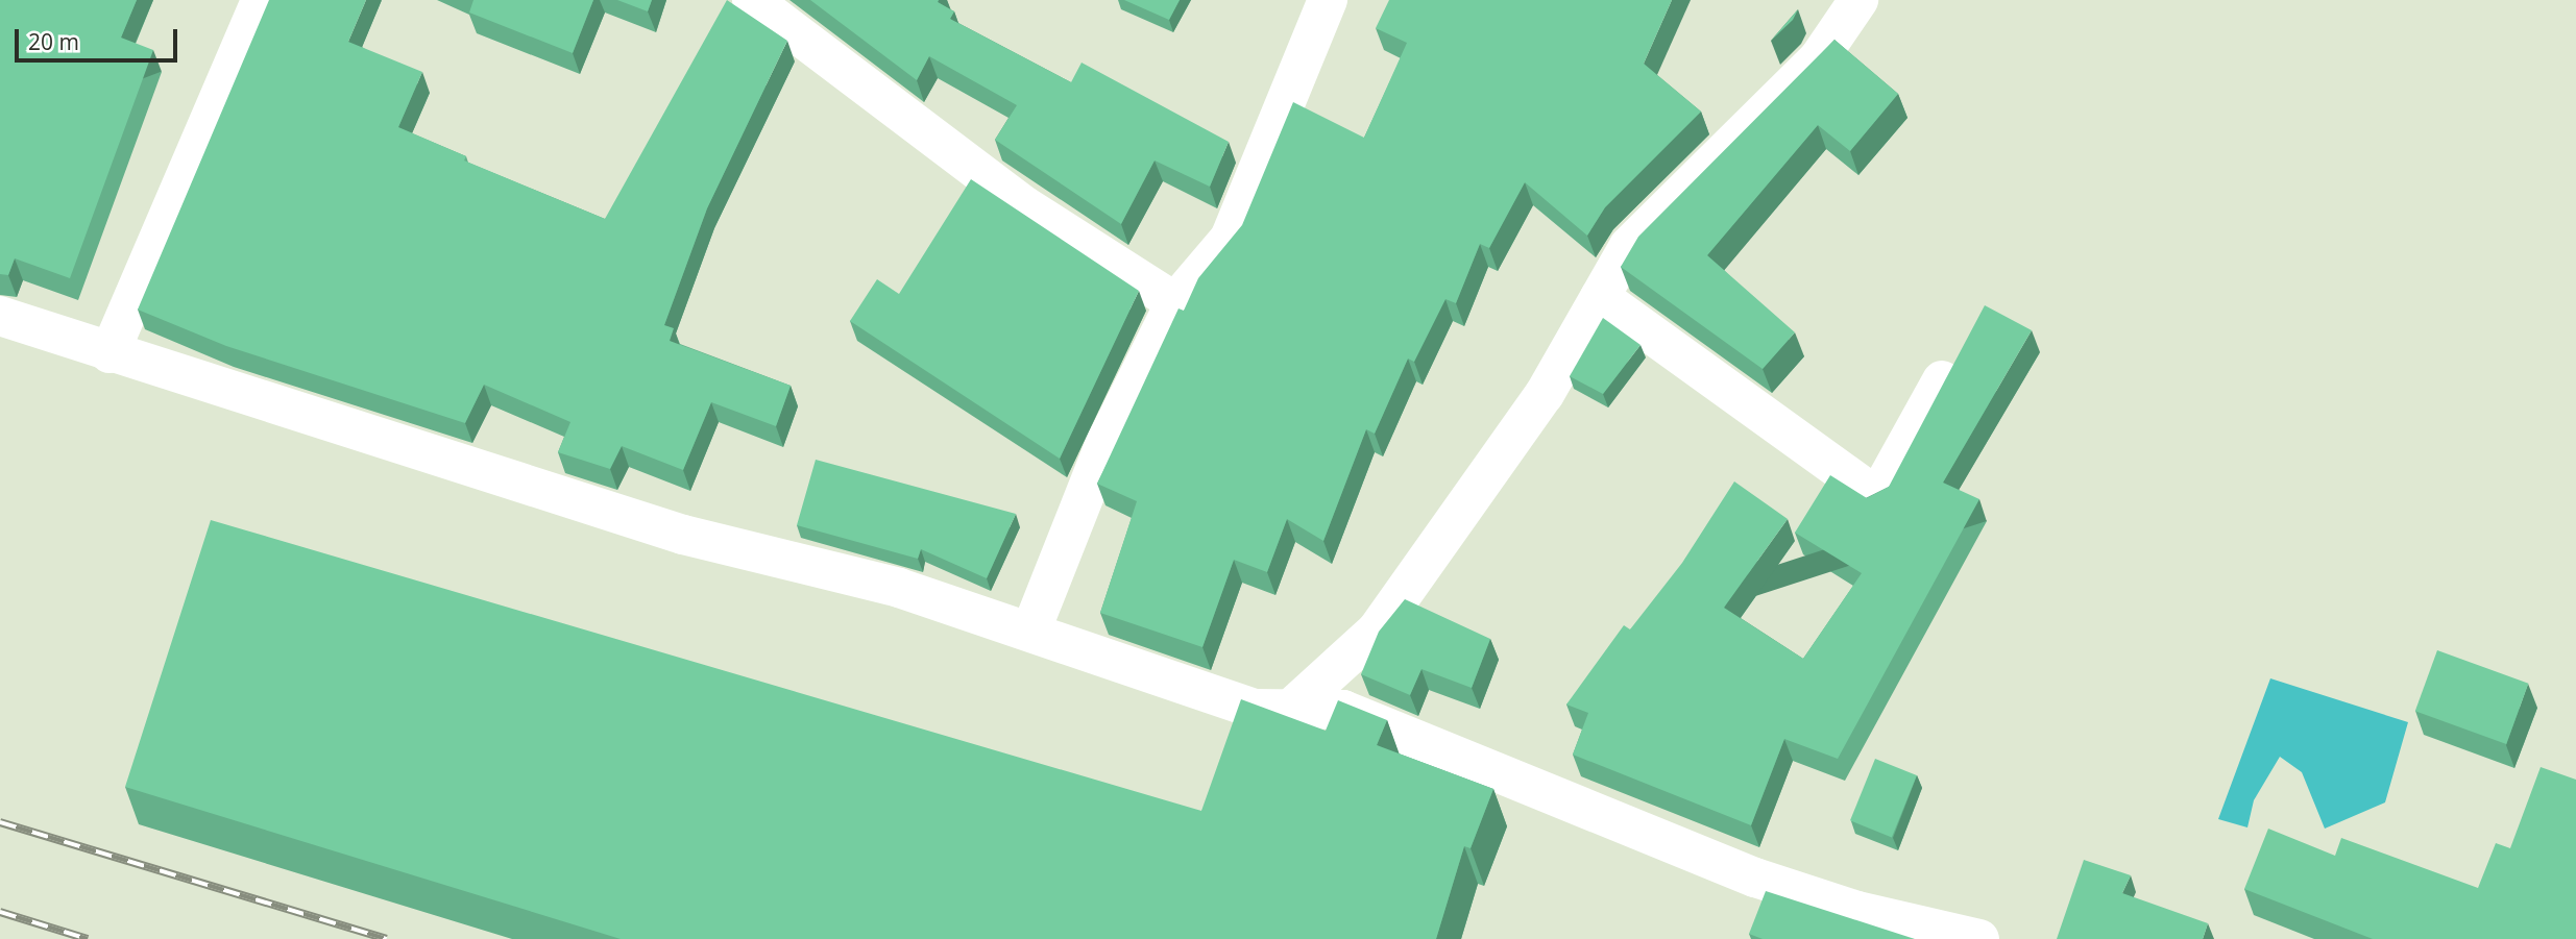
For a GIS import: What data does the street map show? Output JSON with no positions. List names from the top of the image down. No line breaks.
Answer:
{"scale_bar":"20 m"}
